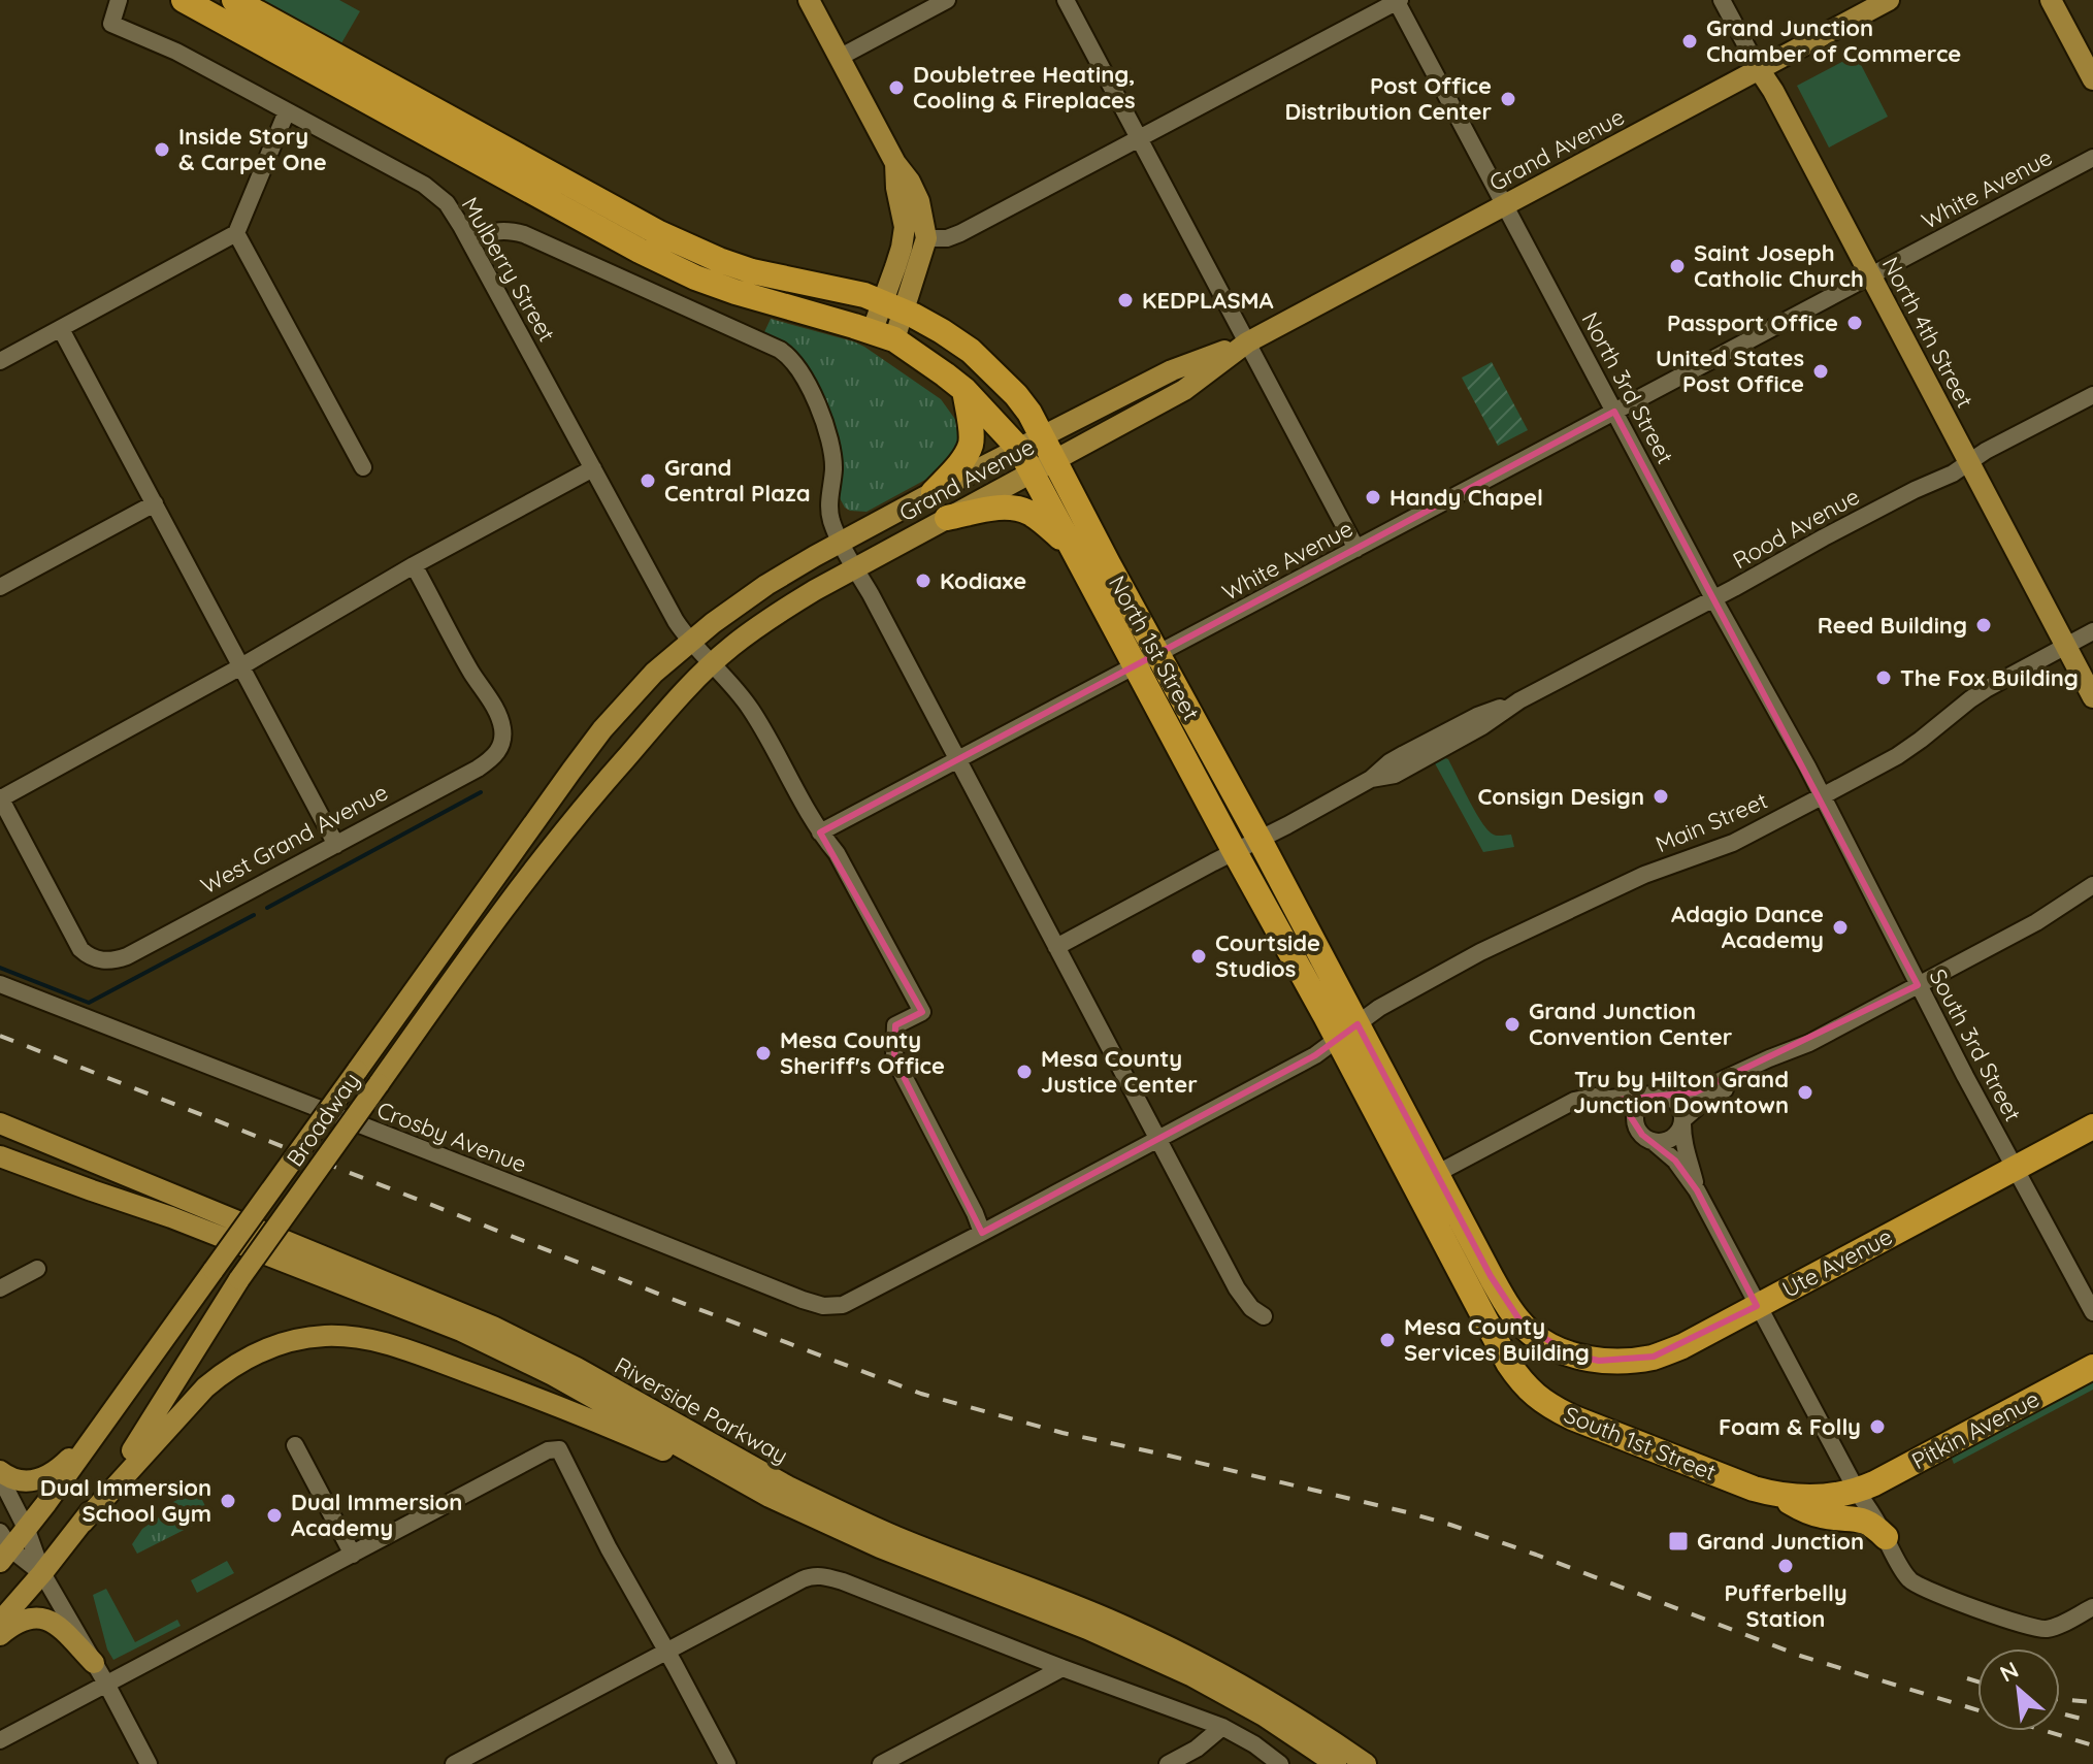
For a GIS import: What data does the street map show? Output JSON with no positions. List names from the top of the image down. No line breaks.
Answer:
{"streets":{"highway":["North 1st Street","Ute Avenue","Pitkin Avenue","South 1st Street"],"main road":["Grand Avenue","North 4th Street","Broadway","Riverside Parkway"],"street":["White Avenue","Mulberry Street","North 3rd Street","Rood Avenue","Main Street","West Grand Avenue","South 3rd Street","Crosby Avenue"]},"crossings":[["Grand Avenue","Mulberry Street"],["Grand Avenue","North 4th Street"],["Grand Avenue","North 3rd Street"],["Grand Avenue","North 1st Street"],["Grand Avenue","Broadway"],["White Avenue","Mulberry Street"],["White Avenue","North 4th Street"],["White Avenue","North 3rd Street"],["White Avenue","North 1st Street"],["Mulberry Street","Main Street"],["Mulberry Street","Broadway"],["North 4th Street","Rood Avenue"],["North 4th Street","Main Street"],["North 3rd Street","Rood Avenue"],["North 3rd Street","Main Street"],["North 3rd Street","South 3rd Street"],["Rood Avenue","North 1st Street"],["North 1st Street","Main Street"],["North 1st Street","South 1st Street"],["Main Street","South 3rd Street"],["Main Street","Crosby Avenue"],["Main Street","South 1st Street"],["South 3rd Street","Ute Avenue"],["Pitkin Avenue","South 1st Street"]],"places":{"other":["Grand Junction Chamber of Commerce","Doubletree Heating, Cooling & Fireplaces","Post Office Distribution Center","Inside Story & Carpet One","Saint Joseph Catholic Church","KEDPLASMA","Passport Office","United States Post Office","Grand Central Plaza","Handy Chapel","Kodiaxe","Reed Building","The Fox Building","Consign Design","Adagio Dance Academy","Courtside Studios","Grand Junction Convention Center","Mesa County Sheriff's Office","Mesa County Justice Center","Tru by Hilton Grand Junction Downtown","Mesa County Services Building","Foam & Folly","Dual Immersion School Gym","Dual Immersion Academy","Pufferbelly Station"],"transit":["Grand Junction"]},"north":"top left"}
